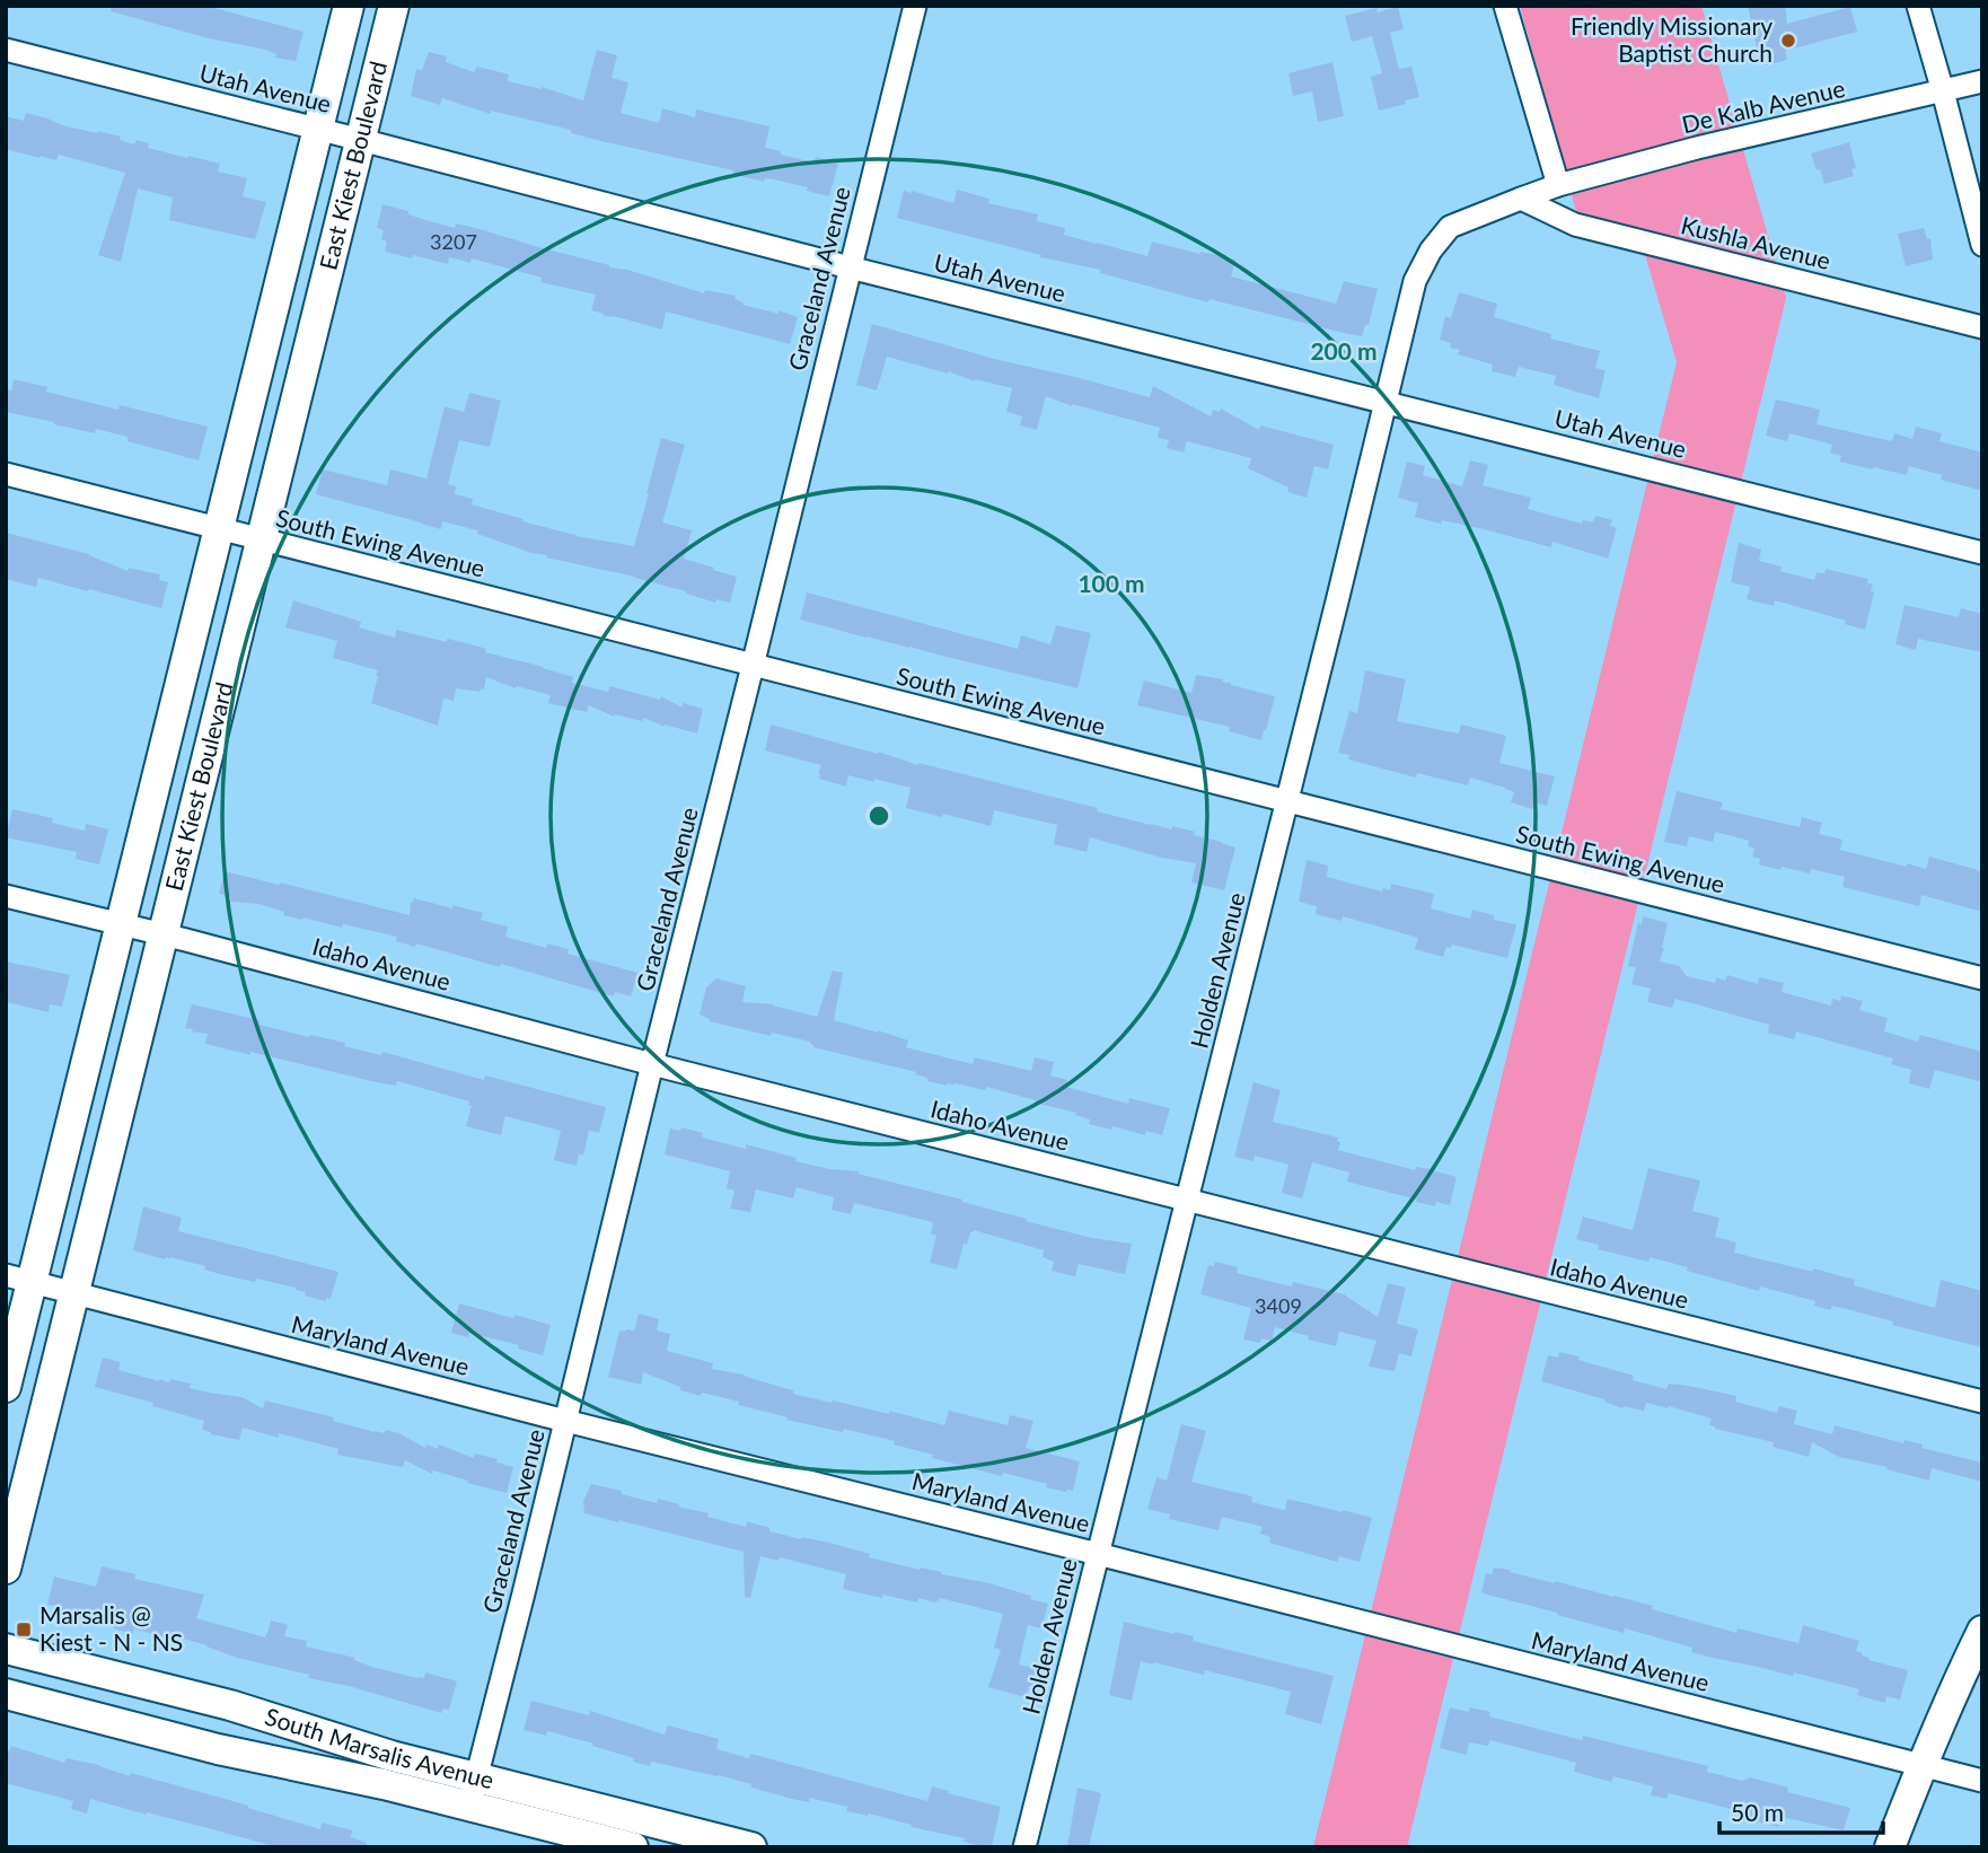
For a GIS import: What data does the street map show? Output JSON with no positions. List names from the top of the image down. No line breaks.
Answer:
{"streets":{"main road":["East Kiest Boulevard","South Marsalis Avenue"],"street":["Utah Avenue","De Kalb Avenue","Kushla Avenue","Graceland Avenue","South Ewing Avenue","Idaho Avenue","Holden Avenue","Maryland Avenue"]},"crossings":[["Utah Avenue","East Kiest Boulevard"],["Utah Avenue","Graceland Avenue"],["Utah Avenue","Holden Avenue"],["De Kalb Avenue","Holden Avenue"],["East Kiest Boulevard","South Ewing Avenue"],["East Kiest Boulevard","Idaho Avenue"],["East Kiest Boulevard","Maryland Avenue"],["Kushla Avenue","Holden Avenue"],["Graceland Avenue","South Ewing Avenue"],["Graceland Avenue","Idaho Avenue"],["Graceland Avenue","Maryland Avenue"],["Graceland Avenue","South Marsalis Avenue"],["South Ewing Avenue","Holden Avenue"],["Idaho Avenue","Holden Avenue"],["Holden Avenue","Maryland Avenue"]],"places":{"other":["Friendly Missionary Baptist Church"],"transit":["Marsalis @ Kiest - N - NS"]},"house_numbers":["3207","3409"],"scale_bar":"50 m","rings":["200 m","100 m"]}
